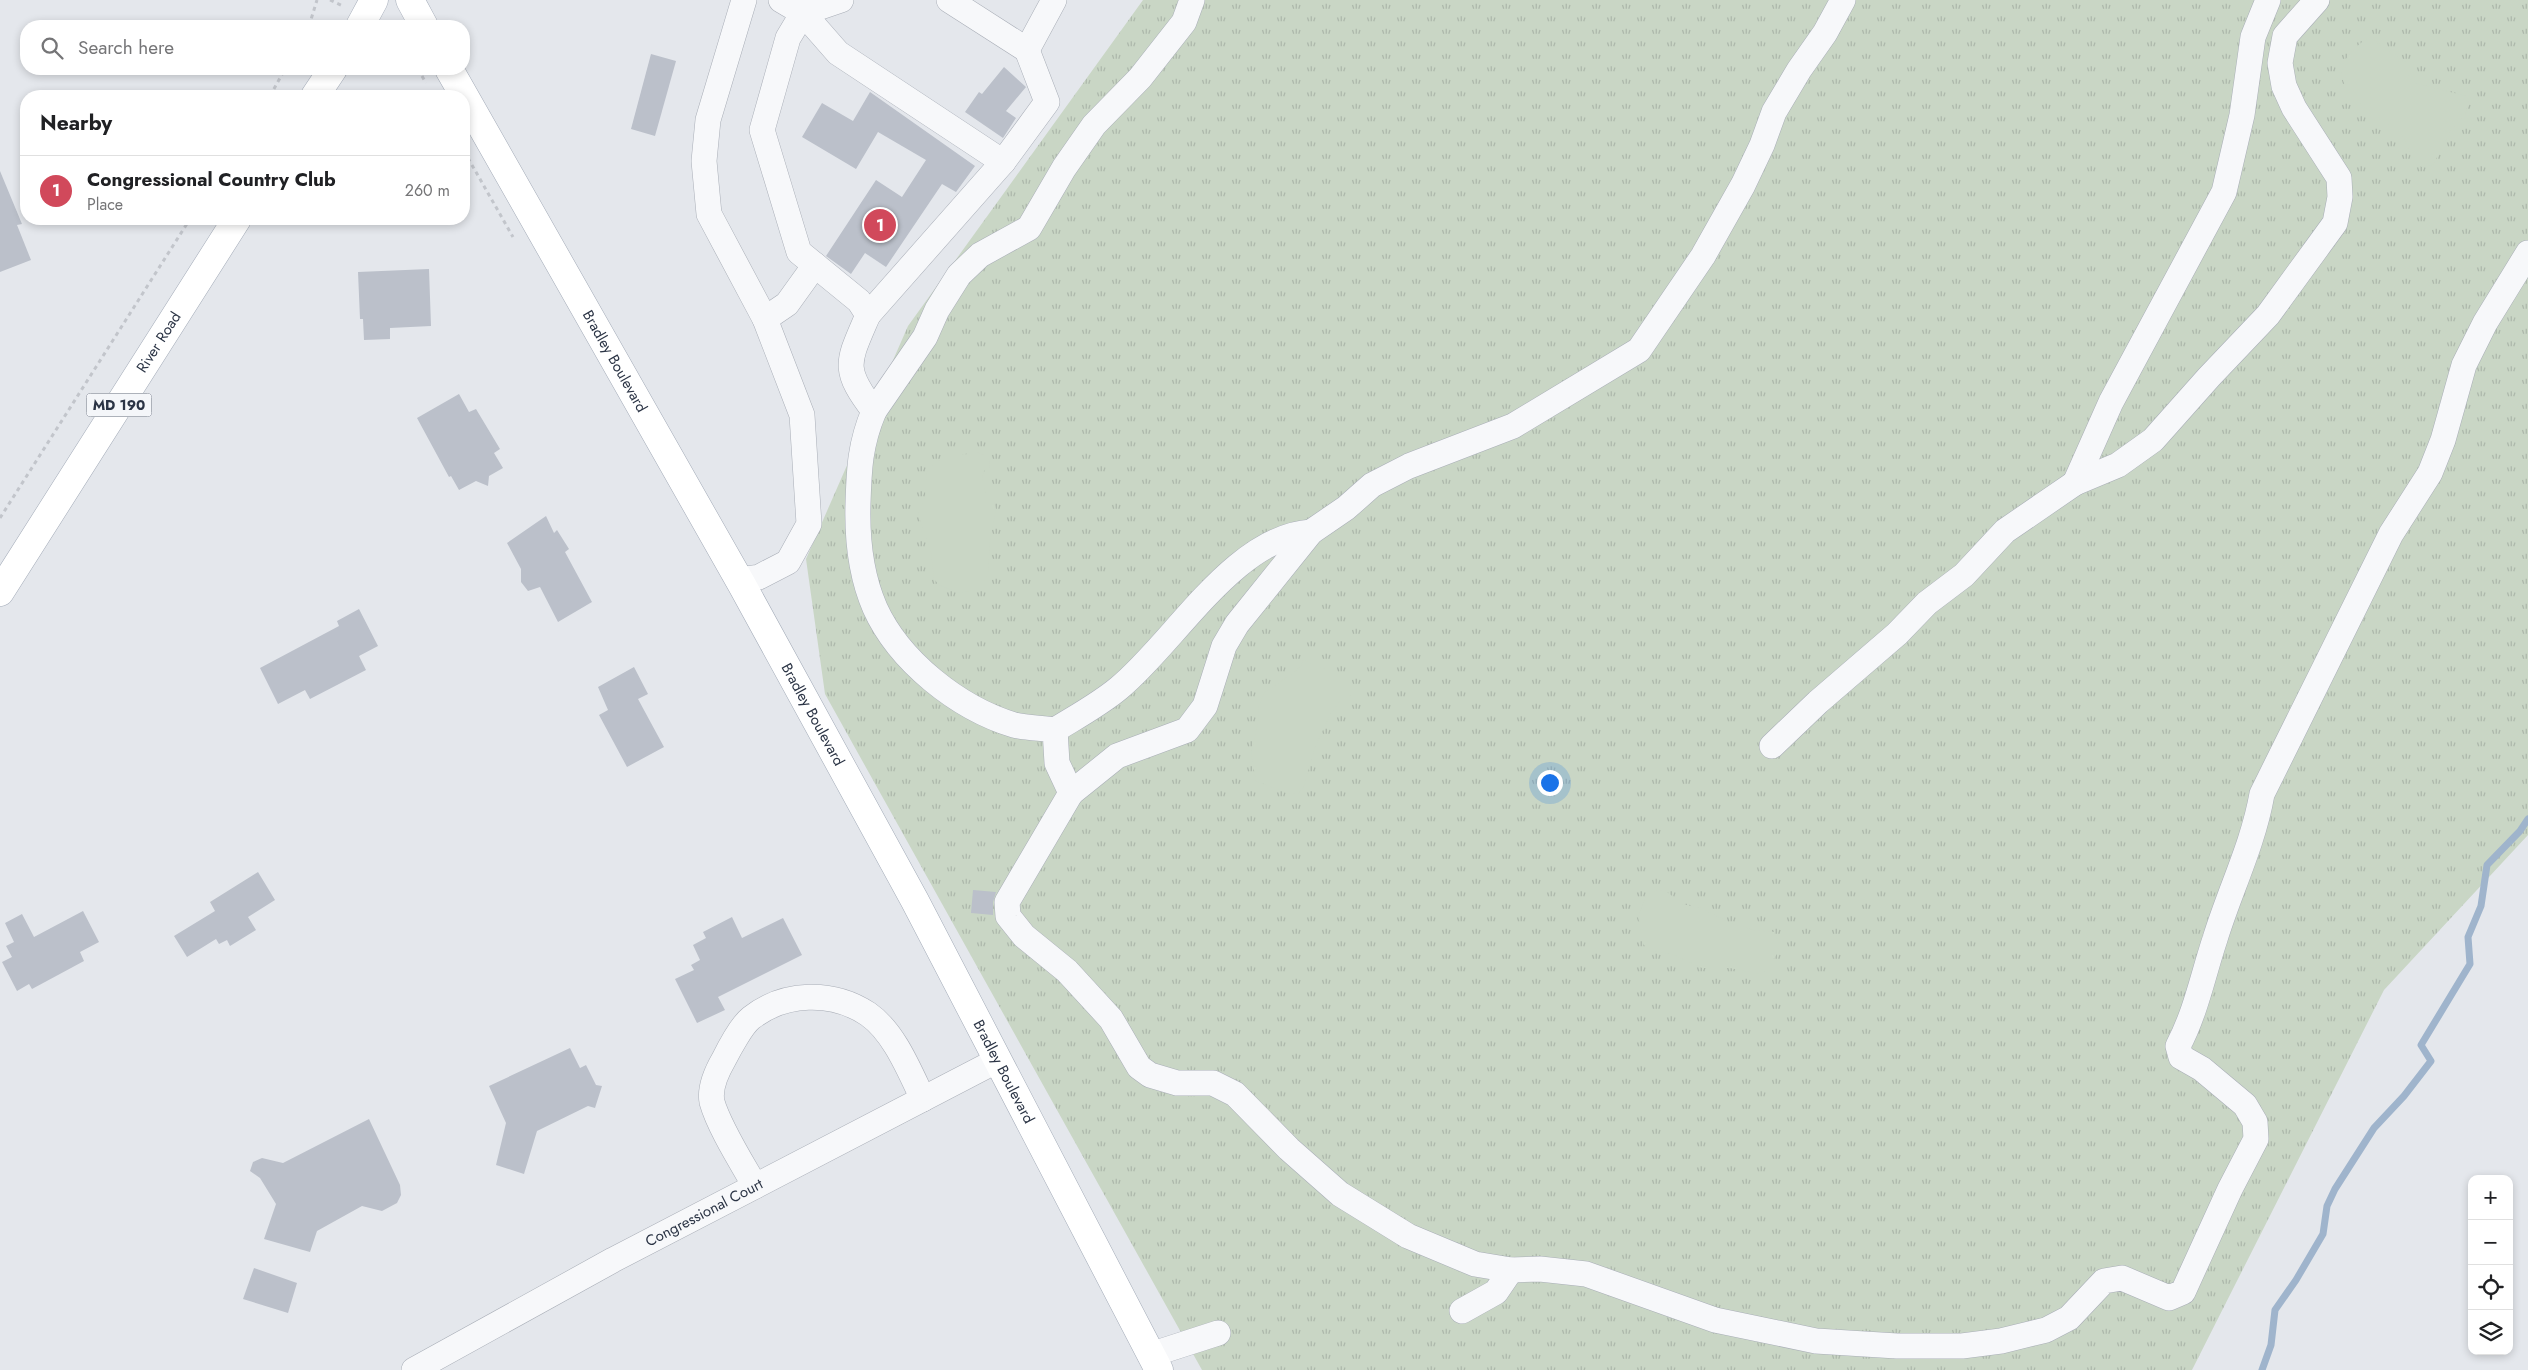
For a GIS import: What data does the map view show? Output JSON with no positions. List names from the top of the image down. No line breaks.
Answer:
{"streets":{"main road":["River Road","Bradley Boulevard","MD 190"],"street":["Congressional Court"]},"crossings":[["Bradley Boulevard","Congressional Court"]],"page":{"search":"Search here","heading":"Nearby","list":[{"mark":"1","name":"Congressional Country Club","note":"Place","value":"260 m"}],"pins":"1","map_buttons":["+","−"]}}
